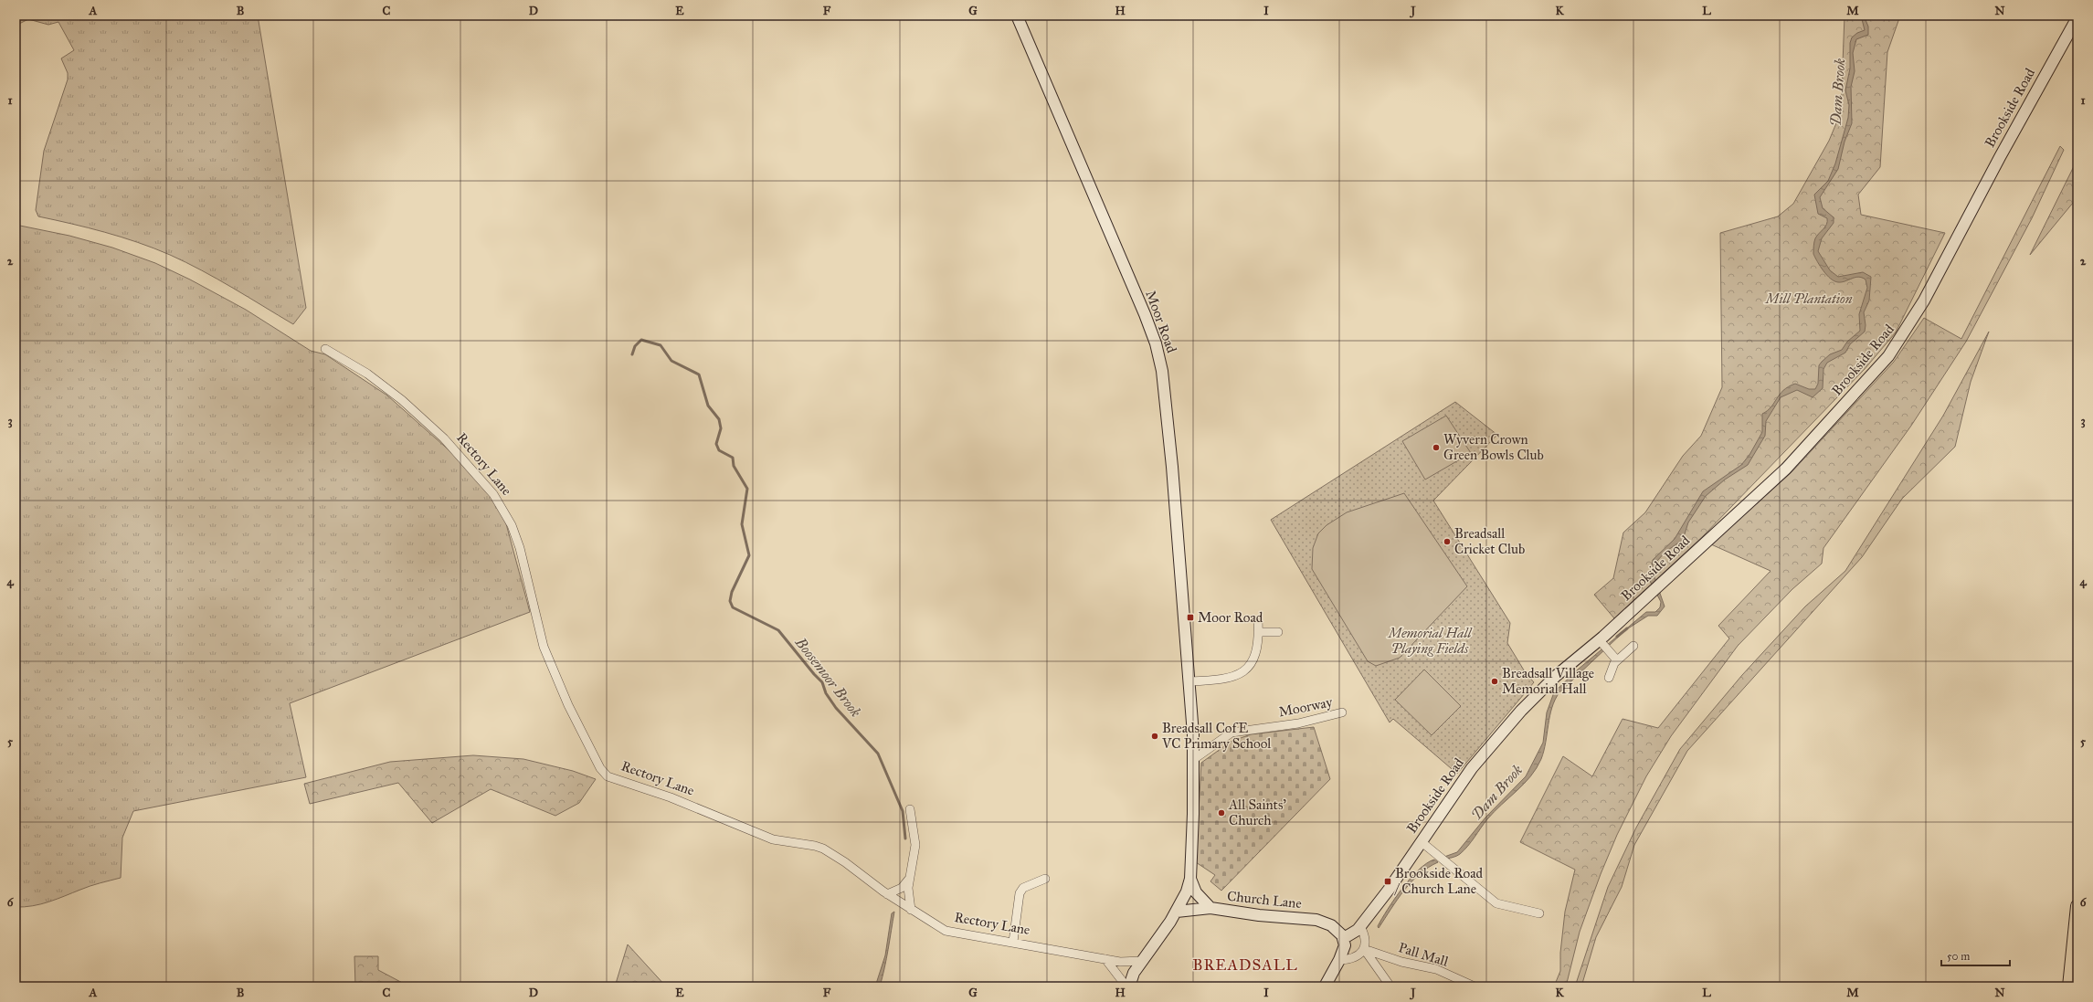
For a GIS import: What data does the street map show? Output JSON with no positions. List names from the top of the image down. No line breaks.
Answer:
{"streets":{"street":["Brookside Road","Moor Road","Rectory Lane","Moorway","Church Lane","Pall Mall"]},"crossings":[["Brookside Road","Church Lane"],["Moor Road","Rectory Lane"],["Moor Road","Moorway"],["Moor Road","Church Lane"]],"districts":["BREADSALL"],"water":["Dam Brook","Boosemoor Brook"],"parks":["Mill Plantation","Memorial Hall Playing Fields"],"places":{"other":["Wyvern Crown Green Bowls Club","Breadsall Cricket Club","Breadsall Village Memorial Hall","Breadsall CofE VC Primary School","All Saints' Church"],"transit":["Moor Road","Brookside Road / Church Lane"]},"scale_bar":"50 m","grid":{"columns":["A","B","C","D","E","F","G","H","I","J","K","L","M","N"],"rows":["1","2","3","4","5","6"]}}
